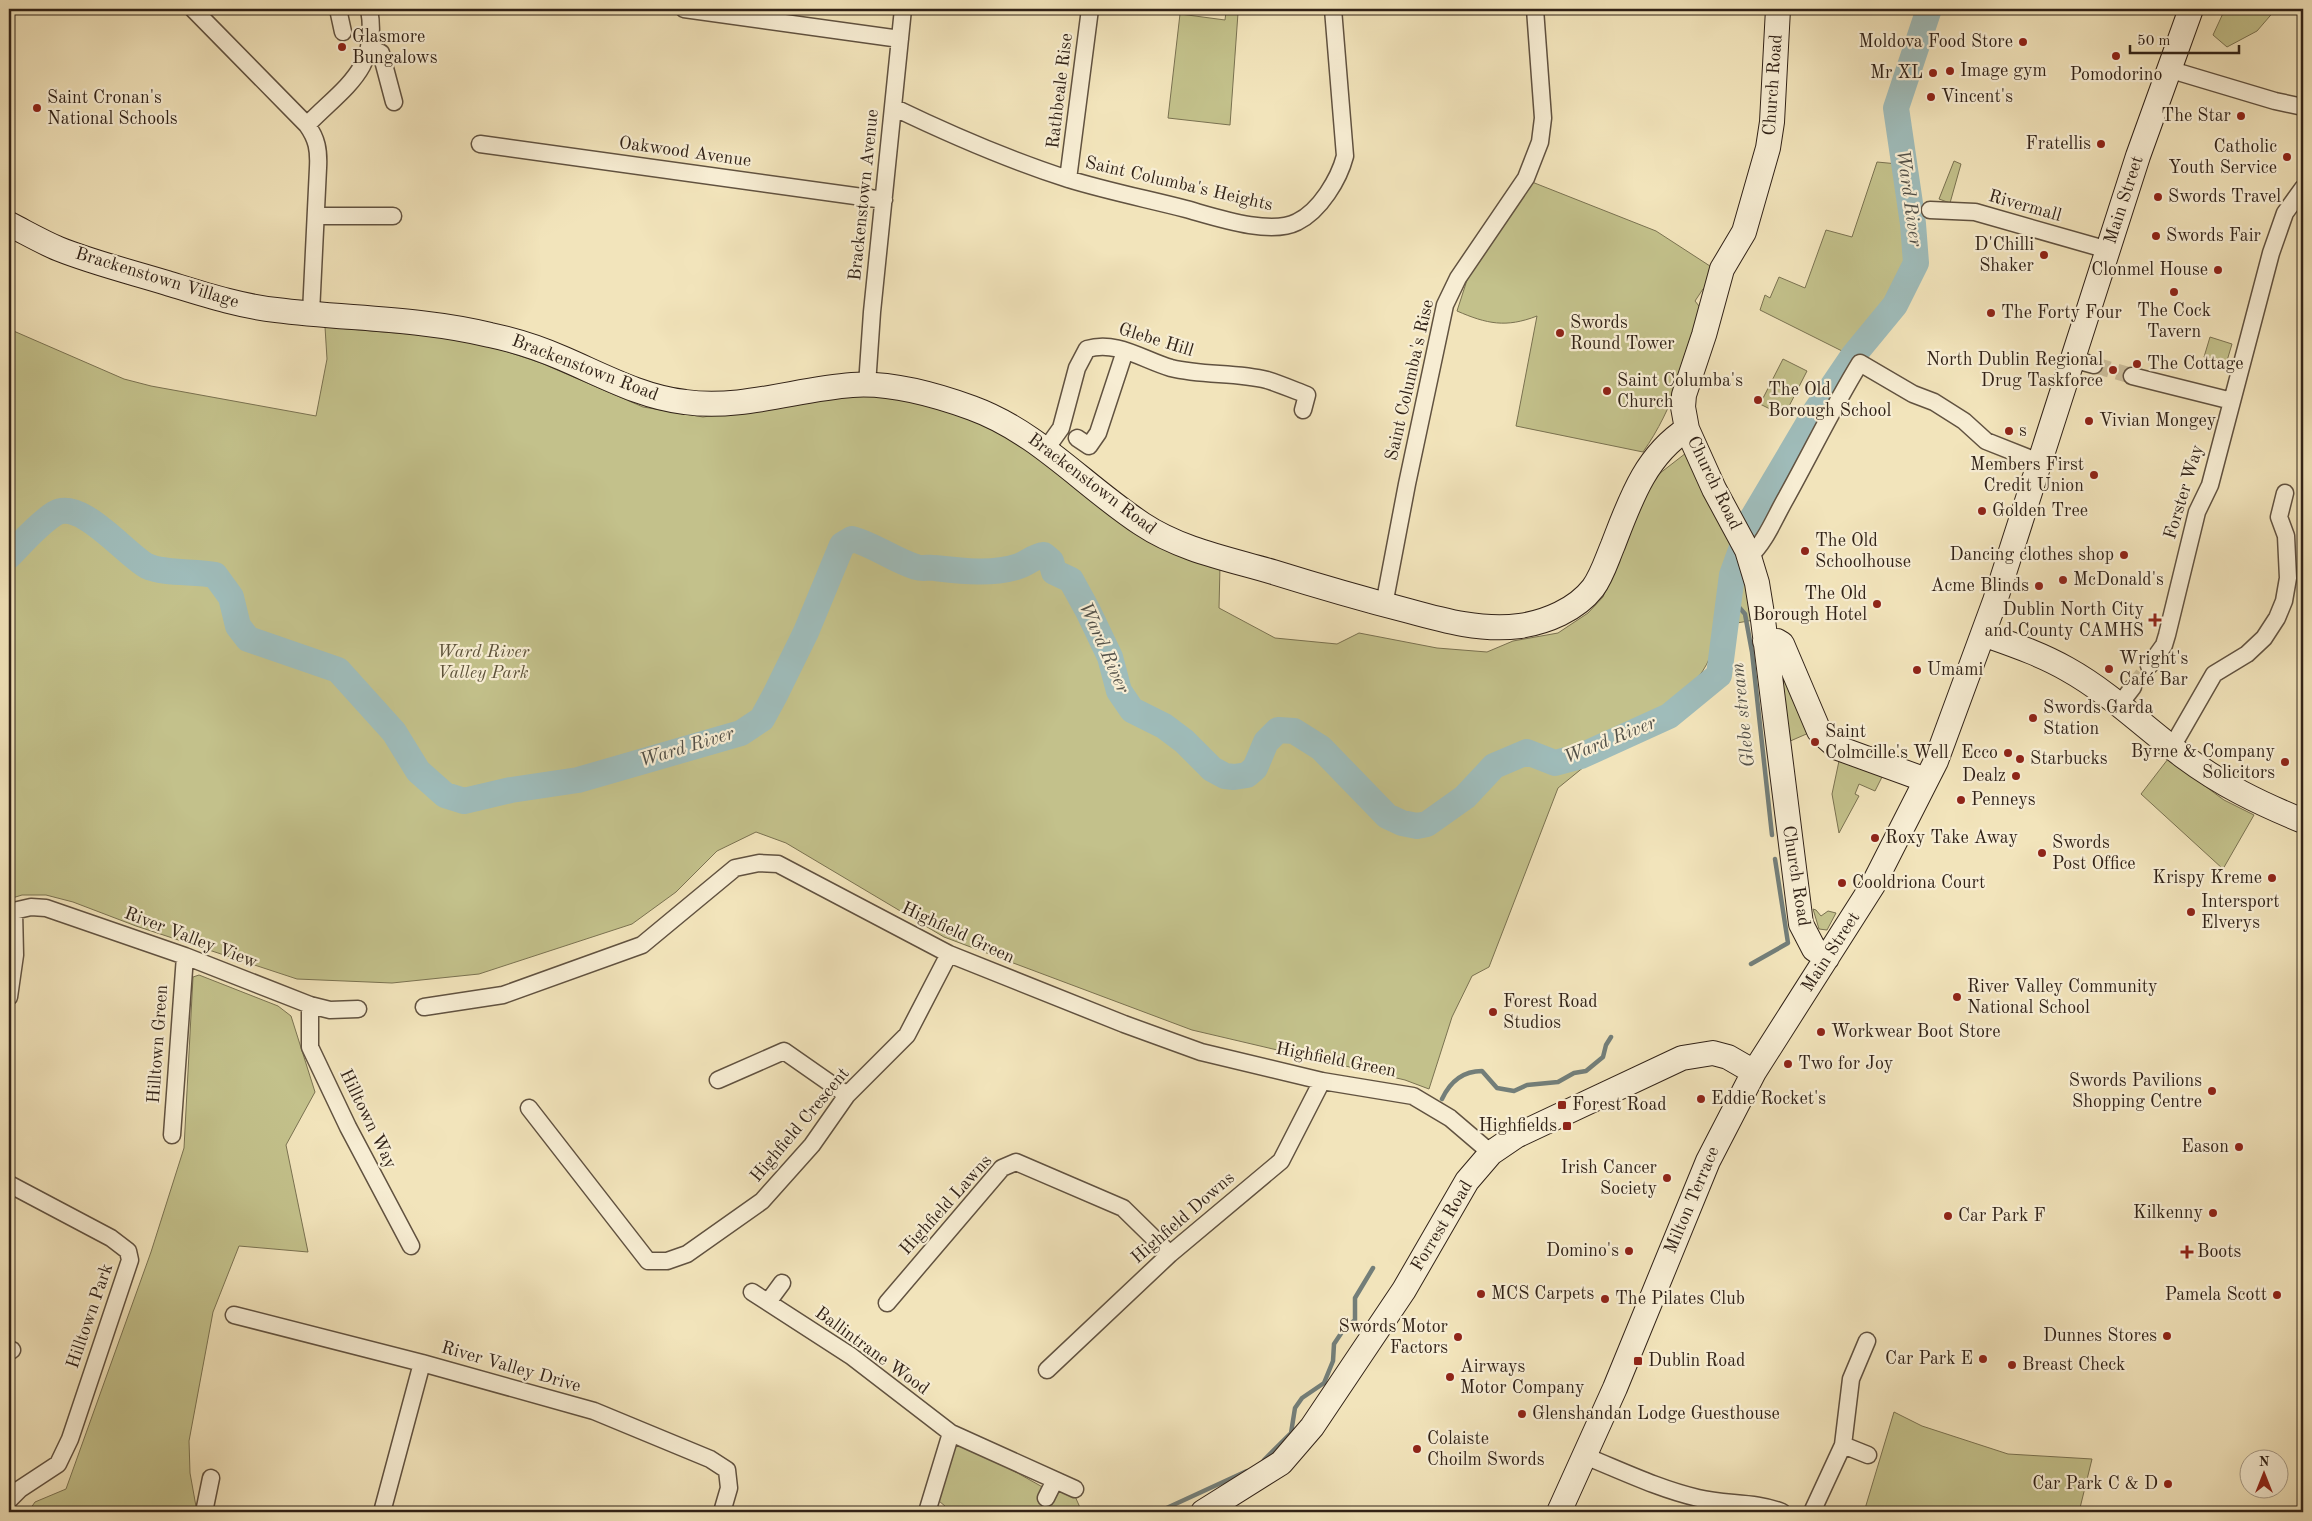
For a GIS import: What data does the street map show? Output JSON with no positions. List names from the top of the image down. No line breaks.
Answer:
{"streets":{"street":["Church Road","Rathbeale Rise","Oakwood Avenue","Saint Columba's Heights","Brackenstown Avenue","Main Street","Rivermall","Brackenstown Village","Glebe Hill","Brackenstown Road","Saint Columba's Rise","Forster Way","Highfield Green","River Valley View","Hilltown Green","Hilltown Way","Highfield Crescent","Milton Terrace","Highfield Lawns","Highfield Downs","Forrest Road","Hilltown Park","Ballintrane Wood","River Valley Drive"]},"crossings":[["Church Road","Main Street"],["Church Road","Brackenstown Road"],["Rathbeale Rise","Saint Columba's Heights"],["Oakwood Avenue","Brackenstown Avenue"],["Saint Columba's Heights","Brackenstown Avenue"],["Brackenstown Avenue","Brackenstown Road"],["Main Street","Rivermall"],["Main Street","Milton Terrace"],["Main Street","Forrest Road"],["Brackenstown Village","Brackenstown Road"],["Glebe Hill","Brackenstown Road"],["Brackenstown Road","Saint Columba's Rise"],["Highfield Green","Highfield Crescent"],["Highfield Green","Highfield Downs"],["Highfield Green","Forrest Road"],["River Valley View","Hilltown Green"],["River Valley View","Hilltown Way"],["Milton Terrace","Forrest Road"],["Highfield Lawns","Highfield Downs"]],"water":["Ward River","Glebe stream"],"parks":["Ward River Valley Park"],"places":{"other":["Moldova Food Store","Glasmore Bungalows","Pomodorino","Image gym","Mr XL","Vincent's","Saint Cronan's National Schools","The Star","Fratellis","Catholic Youth Service","Swords Travel","Swords Fair","D'Chilli Shaker","Clonmel House","The Cock Tavern","The Forty Four","Swords Round Tower","The Cottage","North Dublin Regional Drug Taskforce","Saint Columba's Church","The Old Borough School","Vivian Mongey","s","Members First Credit Union","Golden Tree","The Old Schoolhouse","Dancing clothes shop","McDonald's","Acme Blinds","The Old Borough Hotel","Wright's Café Bar","Umami","Swords Garda Station","Saint Colmcille's Well","Ecco","Starbucks","Byrne & Company Solicitors","Dealz","Penneys","Roxy Take Away","Swords Post Office","Krispy Kreme","Cooldriona Court","Intersport Elverys","River Valley Community National School","Forest Road Studios","Workwear Boot Store","Two for Joy","Swords Pavilions Shopping Centre","Eddie Rocket's","Eason","Irish Cancer Society","Kilkenny","Car Park F","Domino's","MCS Carpets","Pamela Scott","The Pilates Club","Dunnes Stores","Swords Motor Factors","Car Park E","Breast Check","Airways Motor Company","Glenshandan Lodge Guesthouse","Colaiste Choilm Swords","Car Park C & D"],"health":["Dublin North City and County CAMHS","Boots"],"transit":["Forest Road","Highfields","Dublin Road"]},"scale_bar":"50 m","north":"top"}
